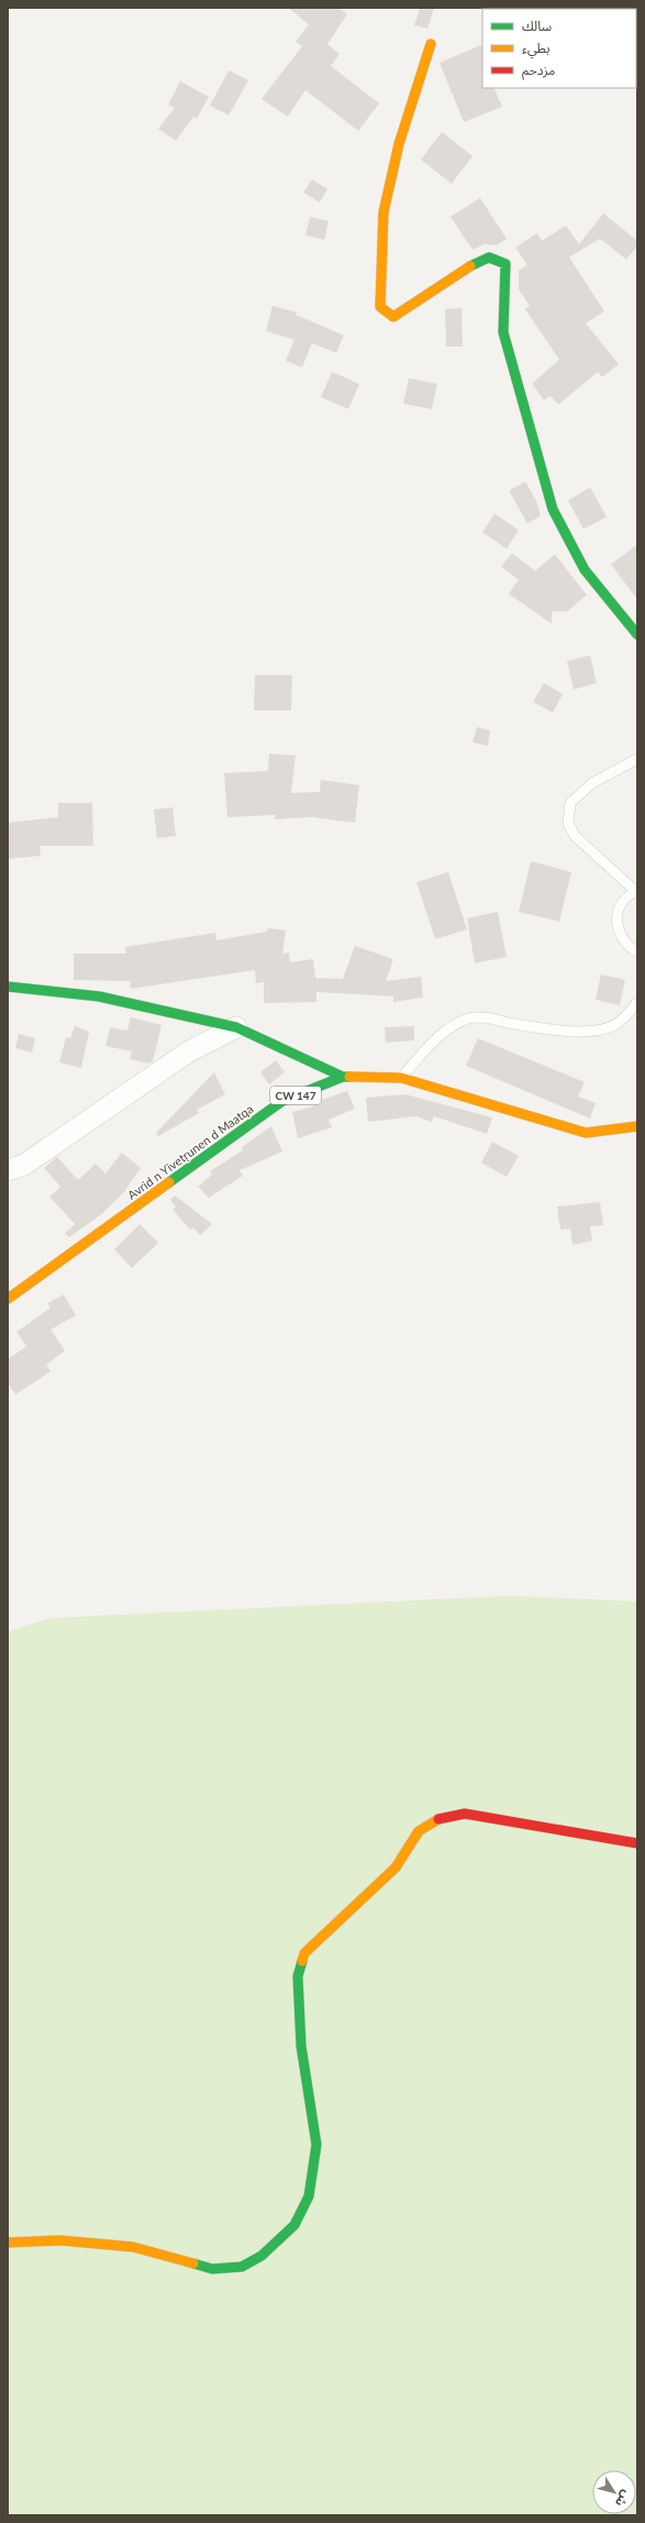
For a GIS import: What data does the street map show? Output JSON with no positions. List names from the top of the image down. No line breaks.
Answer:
{"streets":{"street":["CW 147","Avrid n Yivetṛunen d Maatqa"]},"legend":["سالك","بطيء","مزدحم"],"north":"bottom right"}
